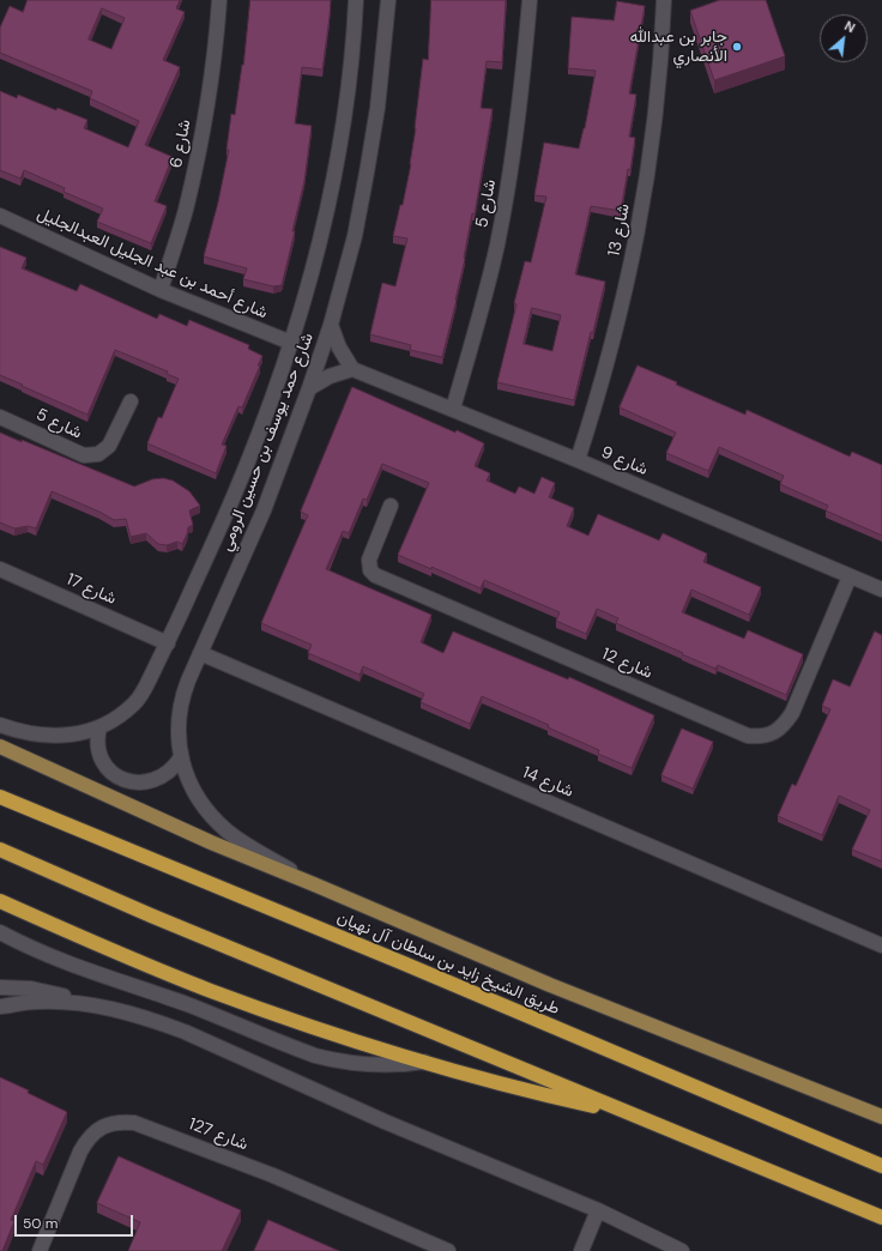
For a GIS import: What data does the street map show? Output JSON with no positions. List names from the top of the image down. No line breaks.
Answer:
{"streets":{"highway":["طريق الشيخ زايد بن سلطان آل نهيان"],"street":["شارع 6","شارع 5","شارع 13","شارع أحمد بن عبد الجليل العبدالجليل","شارع حمد يوسف بن حسين الرومي","شارع 9","شارع 17","شارع 12","شارع 14","شارع 127"]},"crossings":[["شارع 6","شارع أحمد بن عبد الجليل العبدالجليل"],["شارع 5","شارع 9"],["شارع 13","شارع 9"],["شارع أحمد بن عبد الجليل العبدالجليل","شارع حمد يوسف بن حسين الرومي"],["شارع حمد يوسف بن حسين الرومي","شارع 17"],["شارع حمد يوسف بن حسين الرومي","شارع 14"],["شارع 9","شارع 12"]],"places":["جابر بن عبدالله الأنصاري"],"scale_bar":"50 m","north":"top right"}
